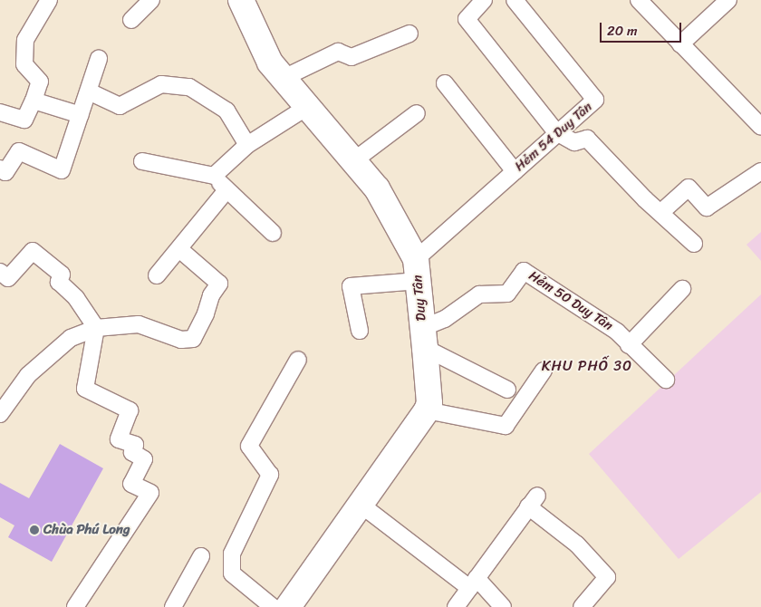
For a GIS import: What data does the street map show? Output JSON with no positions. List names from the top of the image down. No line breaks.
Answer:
{"streets":{"street":["Duy Tân"],"lane":["Hẻm 54 Duy Tân","Hẻm 50 Duy Tân"]},"crossings":[["Hẻm 54 Duy Tân","Duy Tân"],["Duy Tân","Hẻm 50 Duy Tân"]],"districts":["KHU PHỐ 30"],"places":["Chùa Phú Long"],"scale_bar":"20 m"}
